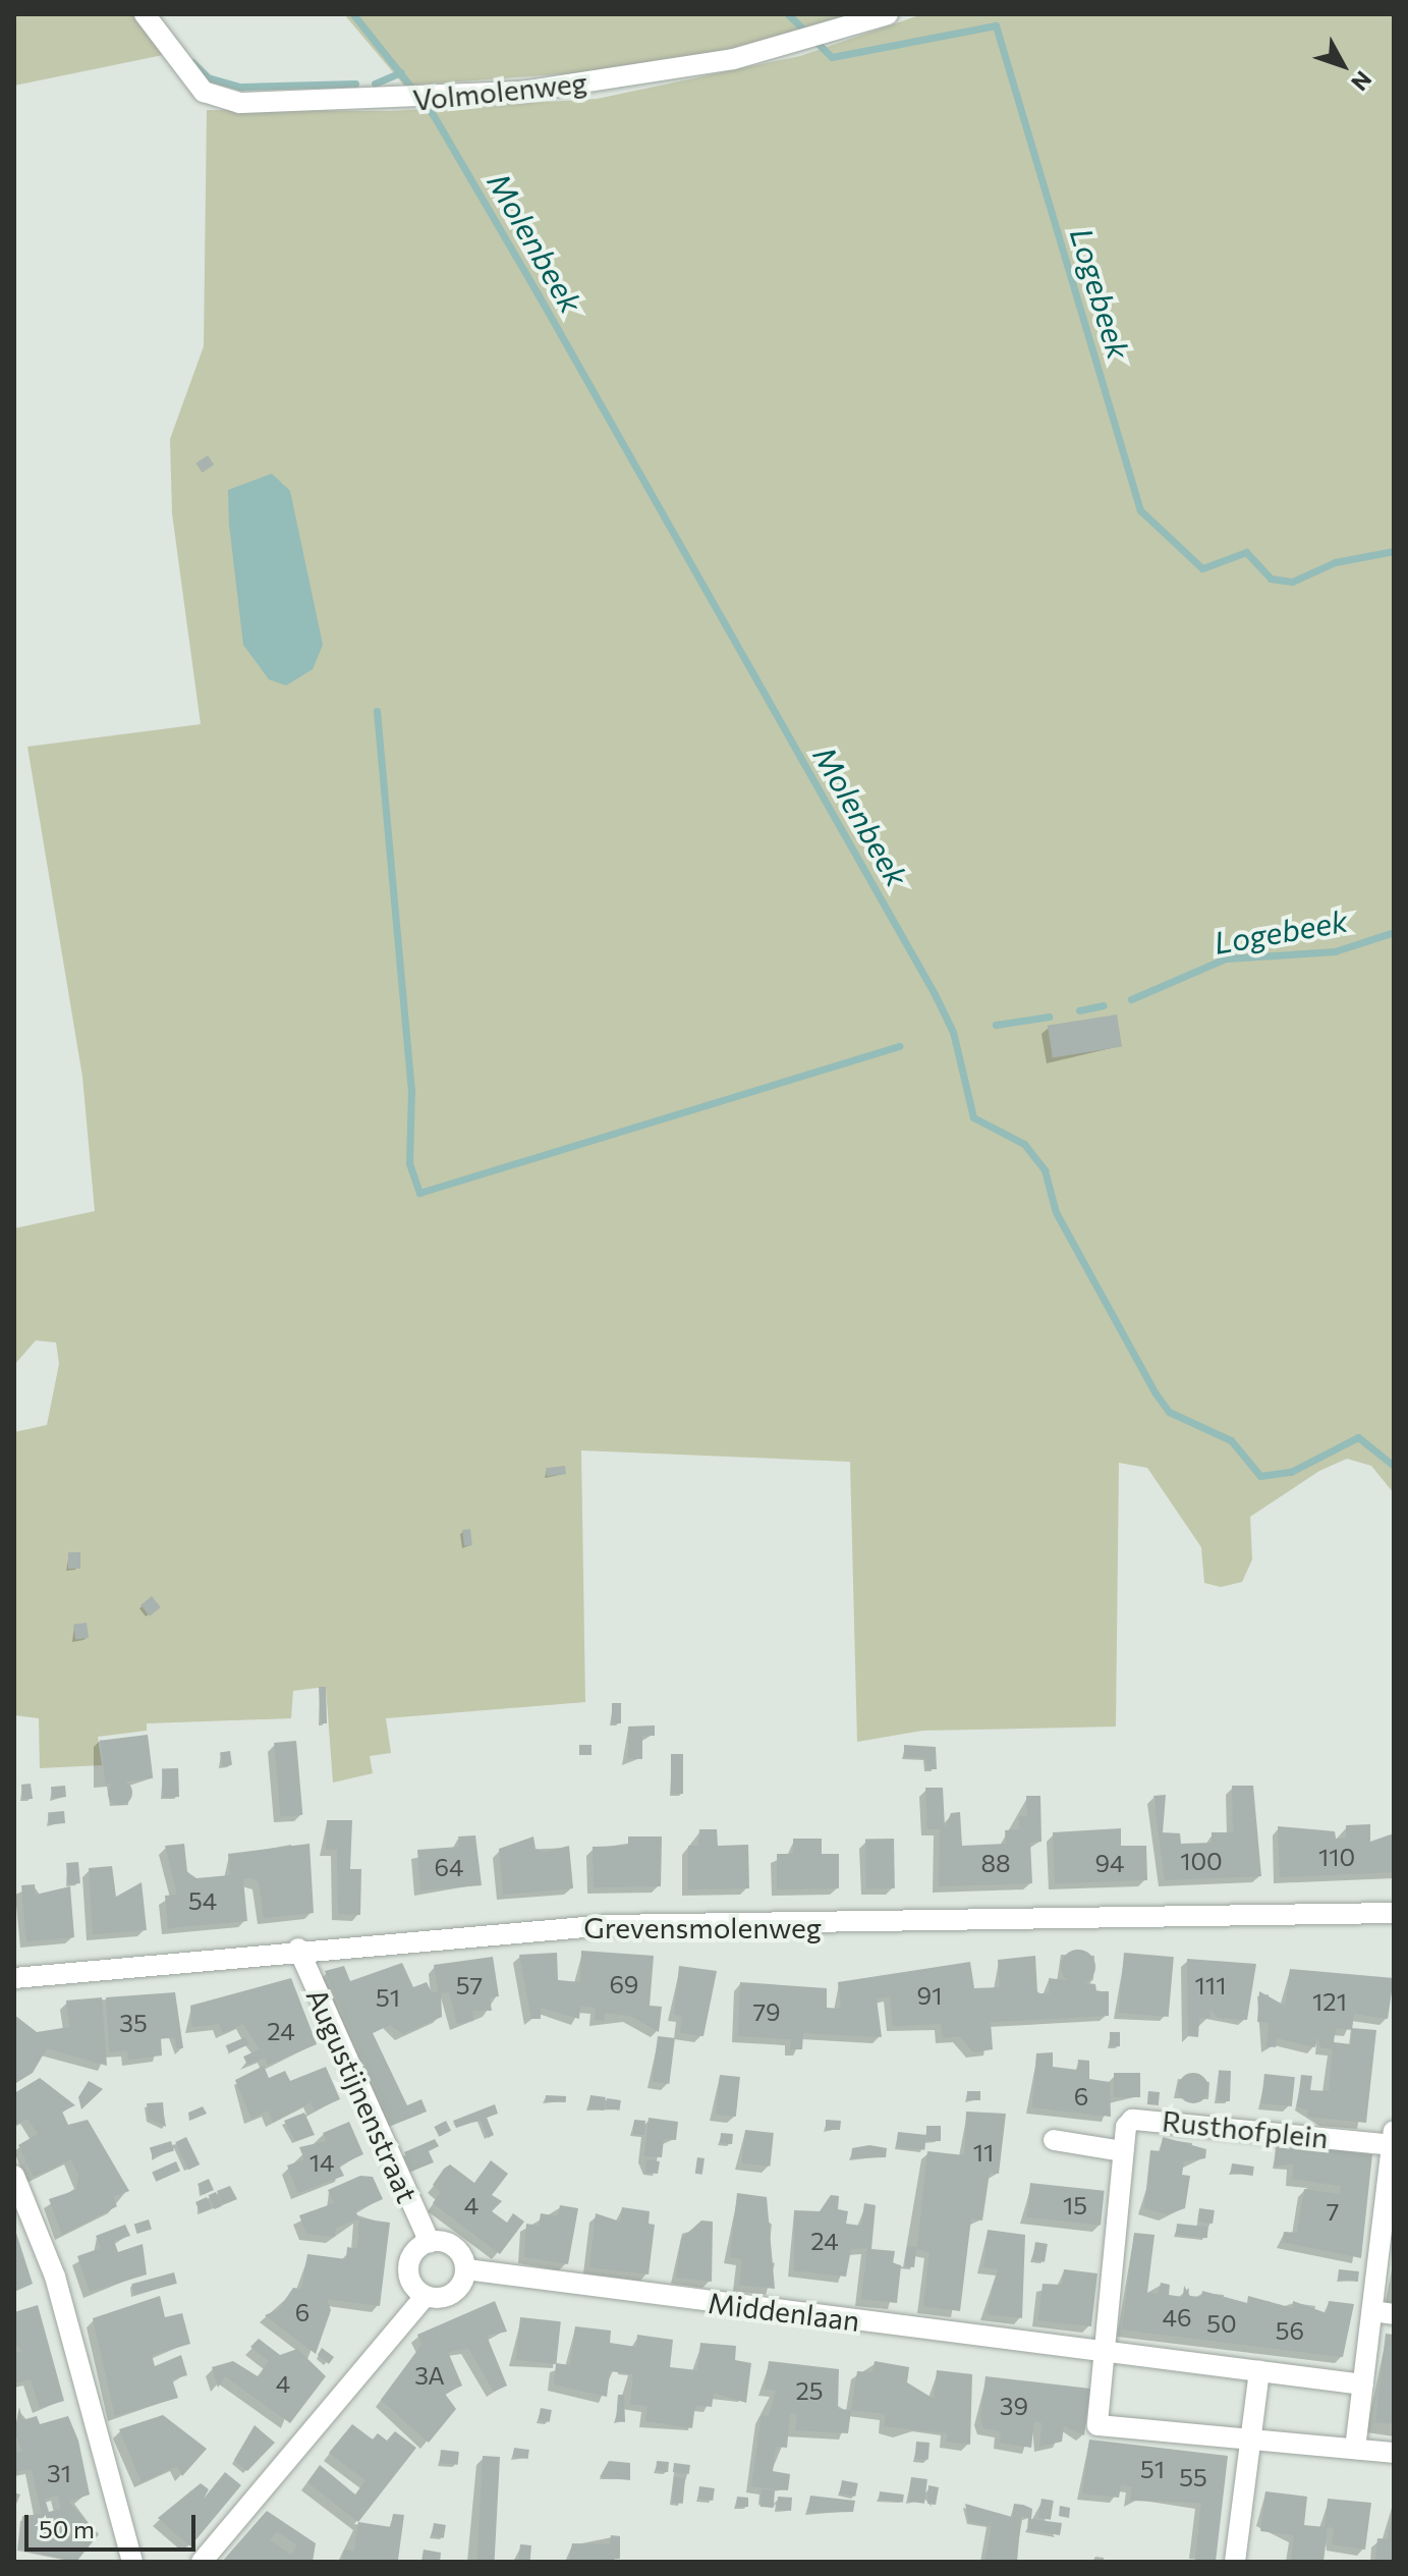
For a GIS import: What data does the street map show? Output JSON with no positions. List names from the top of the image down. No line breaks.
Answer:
{"streets":{"street":["Volmolenweg","Grevensmolenweg","Augustijnenstraat","Rusthofplein","Middenlaan"]},"crossings":[["Grevensmolenweg","Augustijnenstraat"],["Augustijnenstraat","Middenlaan"],["Rusthofplein","Middenlaan"]],"water":["Molenbeek","Logebeek"],"house_numbers":["110","100","88","94","64","54","69","57","111","91","51","121","79","35","24","6","11","14","4","15","7","24","6","46","50","56","3A","4","25","39","51","31","55"],"scale_bar":"50 m","north":"bottom right"}
